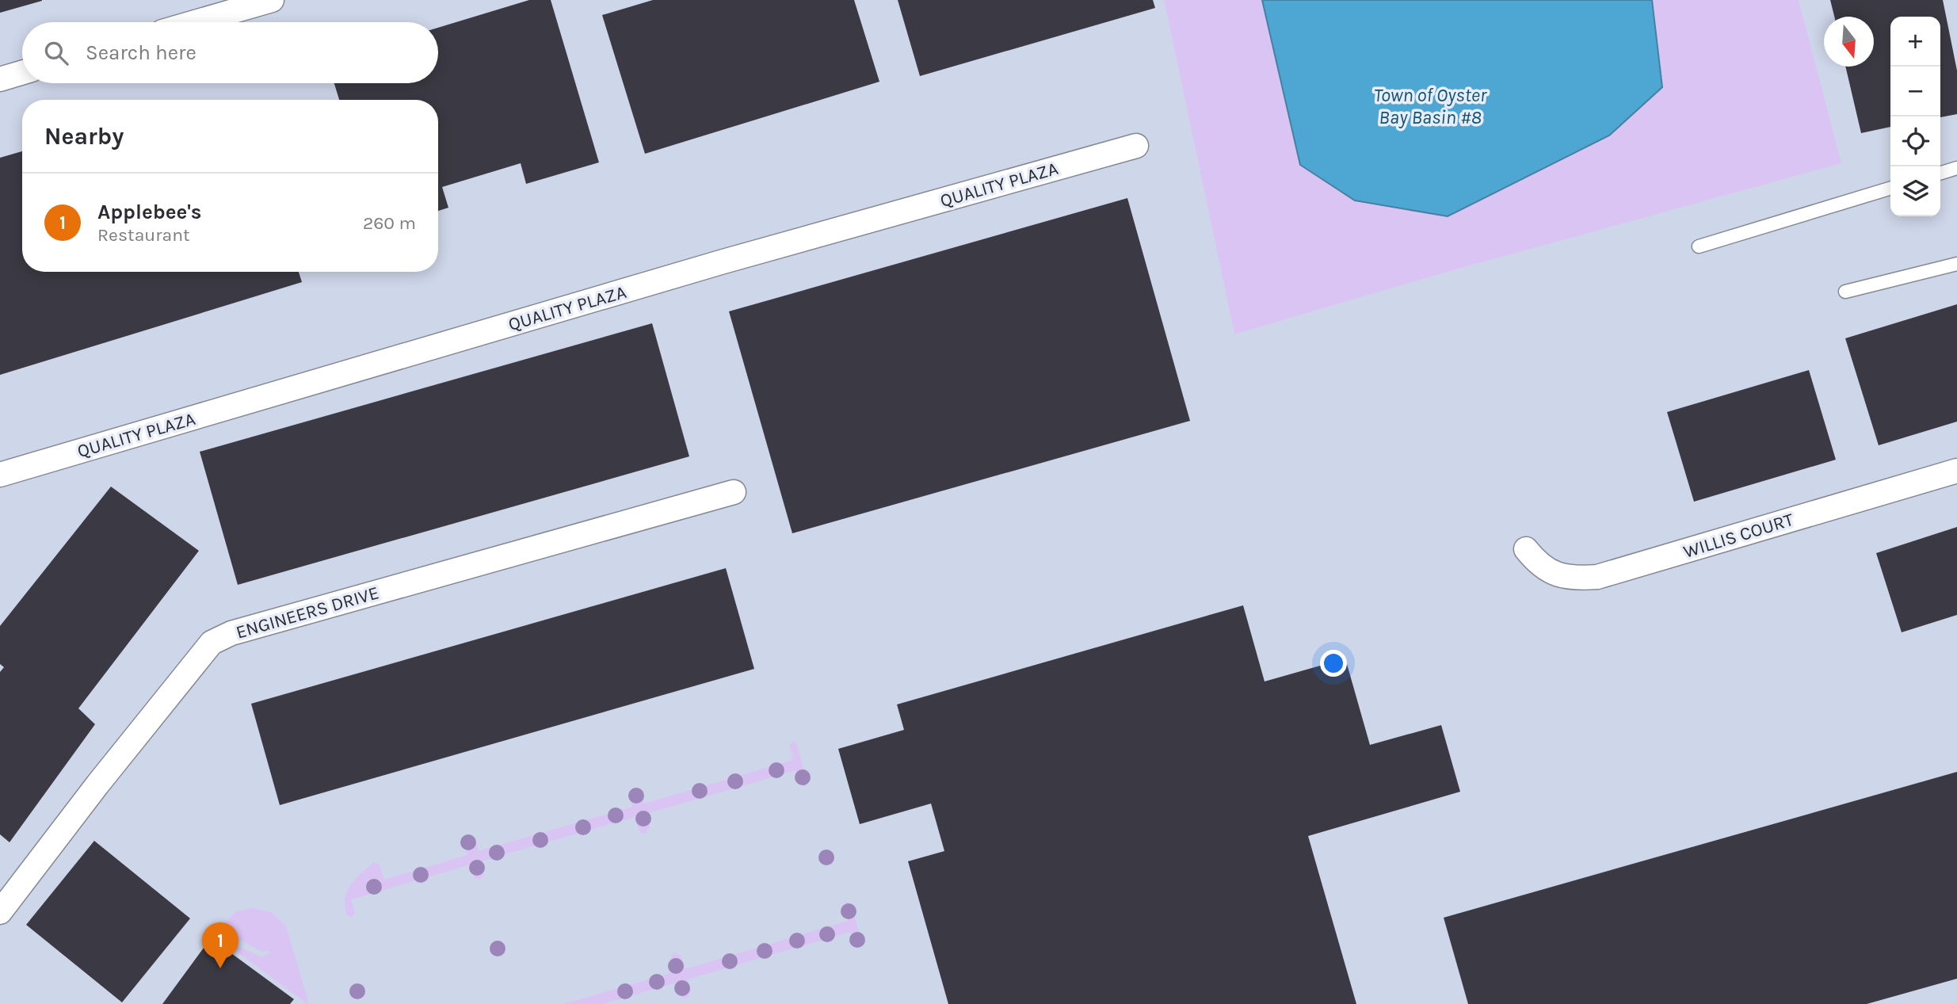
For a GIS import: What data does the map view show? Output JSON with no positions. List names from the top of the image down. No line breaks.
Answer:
{"streets":{"street":["QUALITY PLAZA","WILLIS COURT","ENGINEERS DRIVE"]},"water":["Town of Oyster Bay Basin #8"],"north":"bottom","page":{"map_buttons":["+","−"],"search":"Search here","heading":"Nearby","list":[{"mark":"1","name":"Applebee's","note":"Restaurant","value":"260 m"}],"pins":"1"}}
